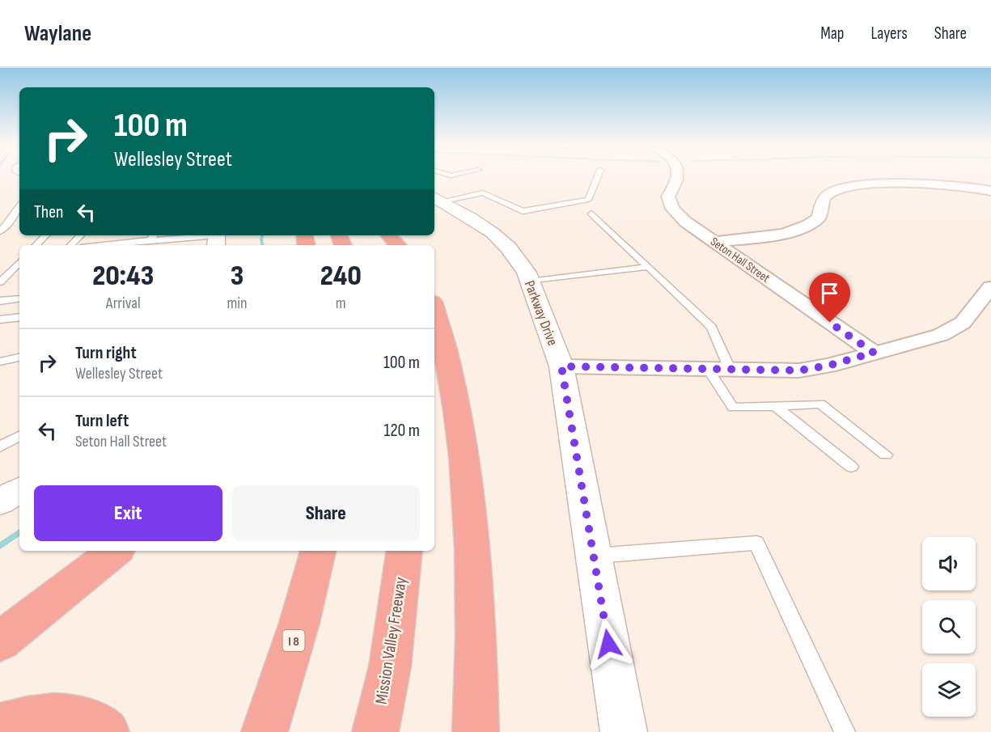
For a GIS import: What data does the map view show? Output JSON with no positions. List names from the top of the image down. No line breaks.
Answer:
{"streets":{"highway":["I 8","Mission Valley Freeway"],"street":["Seton Hall Street","Parkway Drive"]},"page":{"header":"Waylane","nav":["Map","Layers","Share"],"turn":["100 m","Wellesley Street"],"then":"Then","eta":["20:43","Arrival","3","min","240","m"],"list":[{"name":"Turn right","note":"Wellesley Street","value":"100 m"},{"name":"Turn left","note":"Seton Hall Street","value":"120 m"}],"buttons":["Exit","Share"]}}
